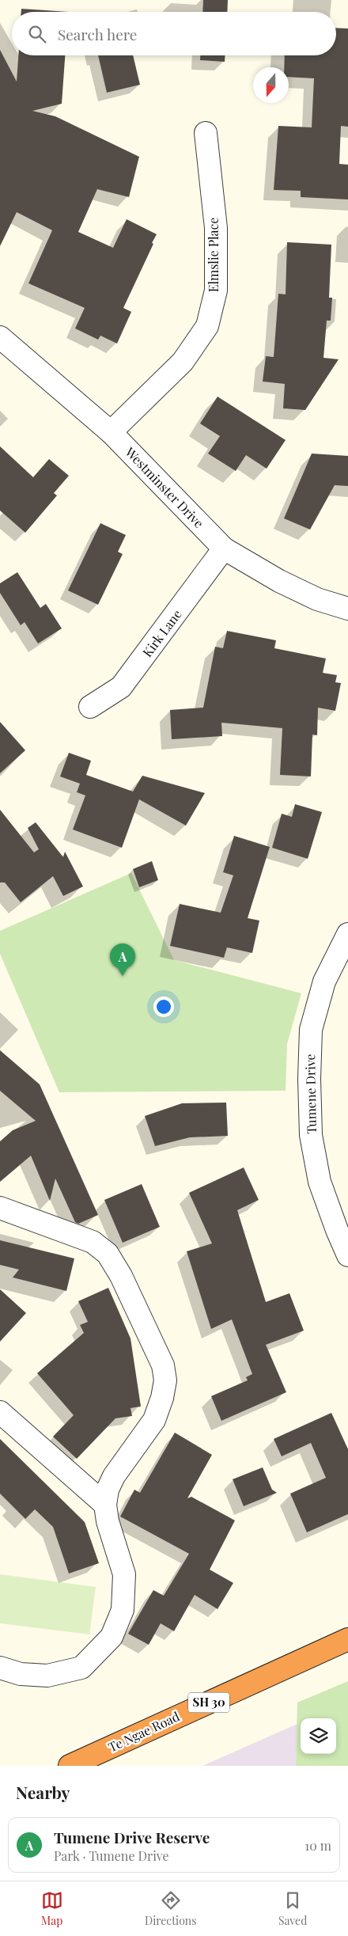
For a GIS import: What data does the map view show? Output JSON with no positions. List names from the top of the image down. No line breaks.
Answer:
{"streets":{"highway":["SH 30","Te Ngae Road"],"street":["Elmslie Place","Westminster Drive","Kirk Lane","Tumene Drive"]},"crossings":[["Elmslie Place","Westminster Drive"],["Westminster Drive","Kirk Lane"]],"north":"bottom","page":{"search":"Search here","pins":"A","heading":"Nearby","list":[{"mark":"A","name":"Tumene Drive Reserve","note":"Park · Tumene Drive","value":"10 m"}],"nav":["Map","Directions","Saved"]}}
